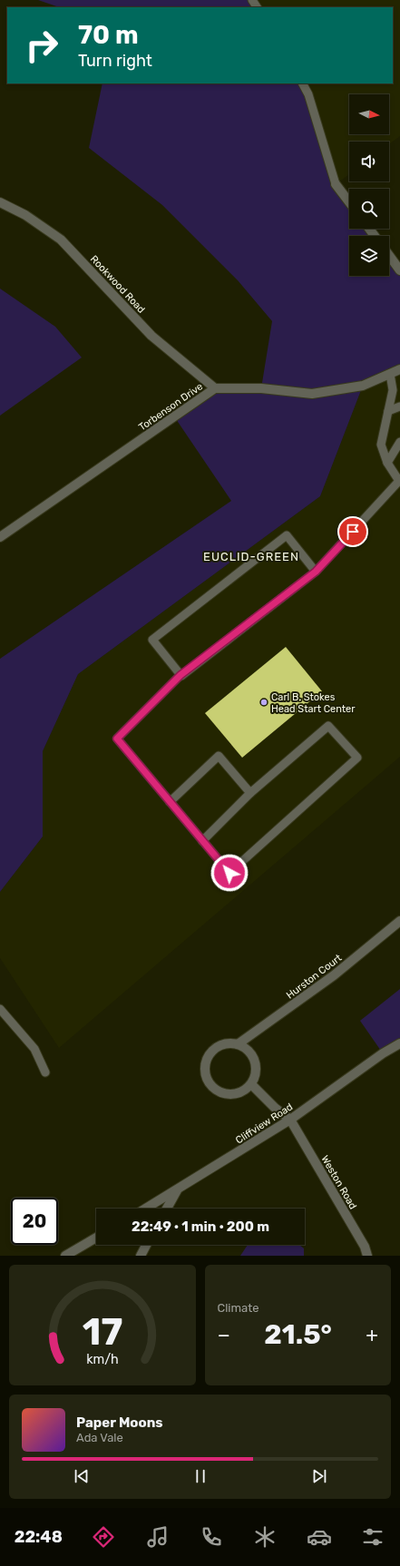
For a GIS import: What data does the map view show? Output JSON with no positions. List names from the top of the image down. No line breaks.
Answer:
{"streets":{"street":["Rookwood Road","Torbenson Drive","Hurston Court","Cliffview Road","Weston Road"]},"crossings":[["Rookwood Road","Torbenson Drive"],["Cliffview Road","Weston Road"]],"districts":["EUCLID-GREEN"],"places":["Carl B. Stokes Head Start Center"],"north":"right","page":{"turn":["70 m","Turn right"],"limit":"20","trip":"22:49 · 1 min · 200 m","tile":"Climate","heat":["−","21.5°","+"],"song":["Paper Moons","Ada Vale"],"tabs":"22:48","gauge":["17","km/h"]}}
